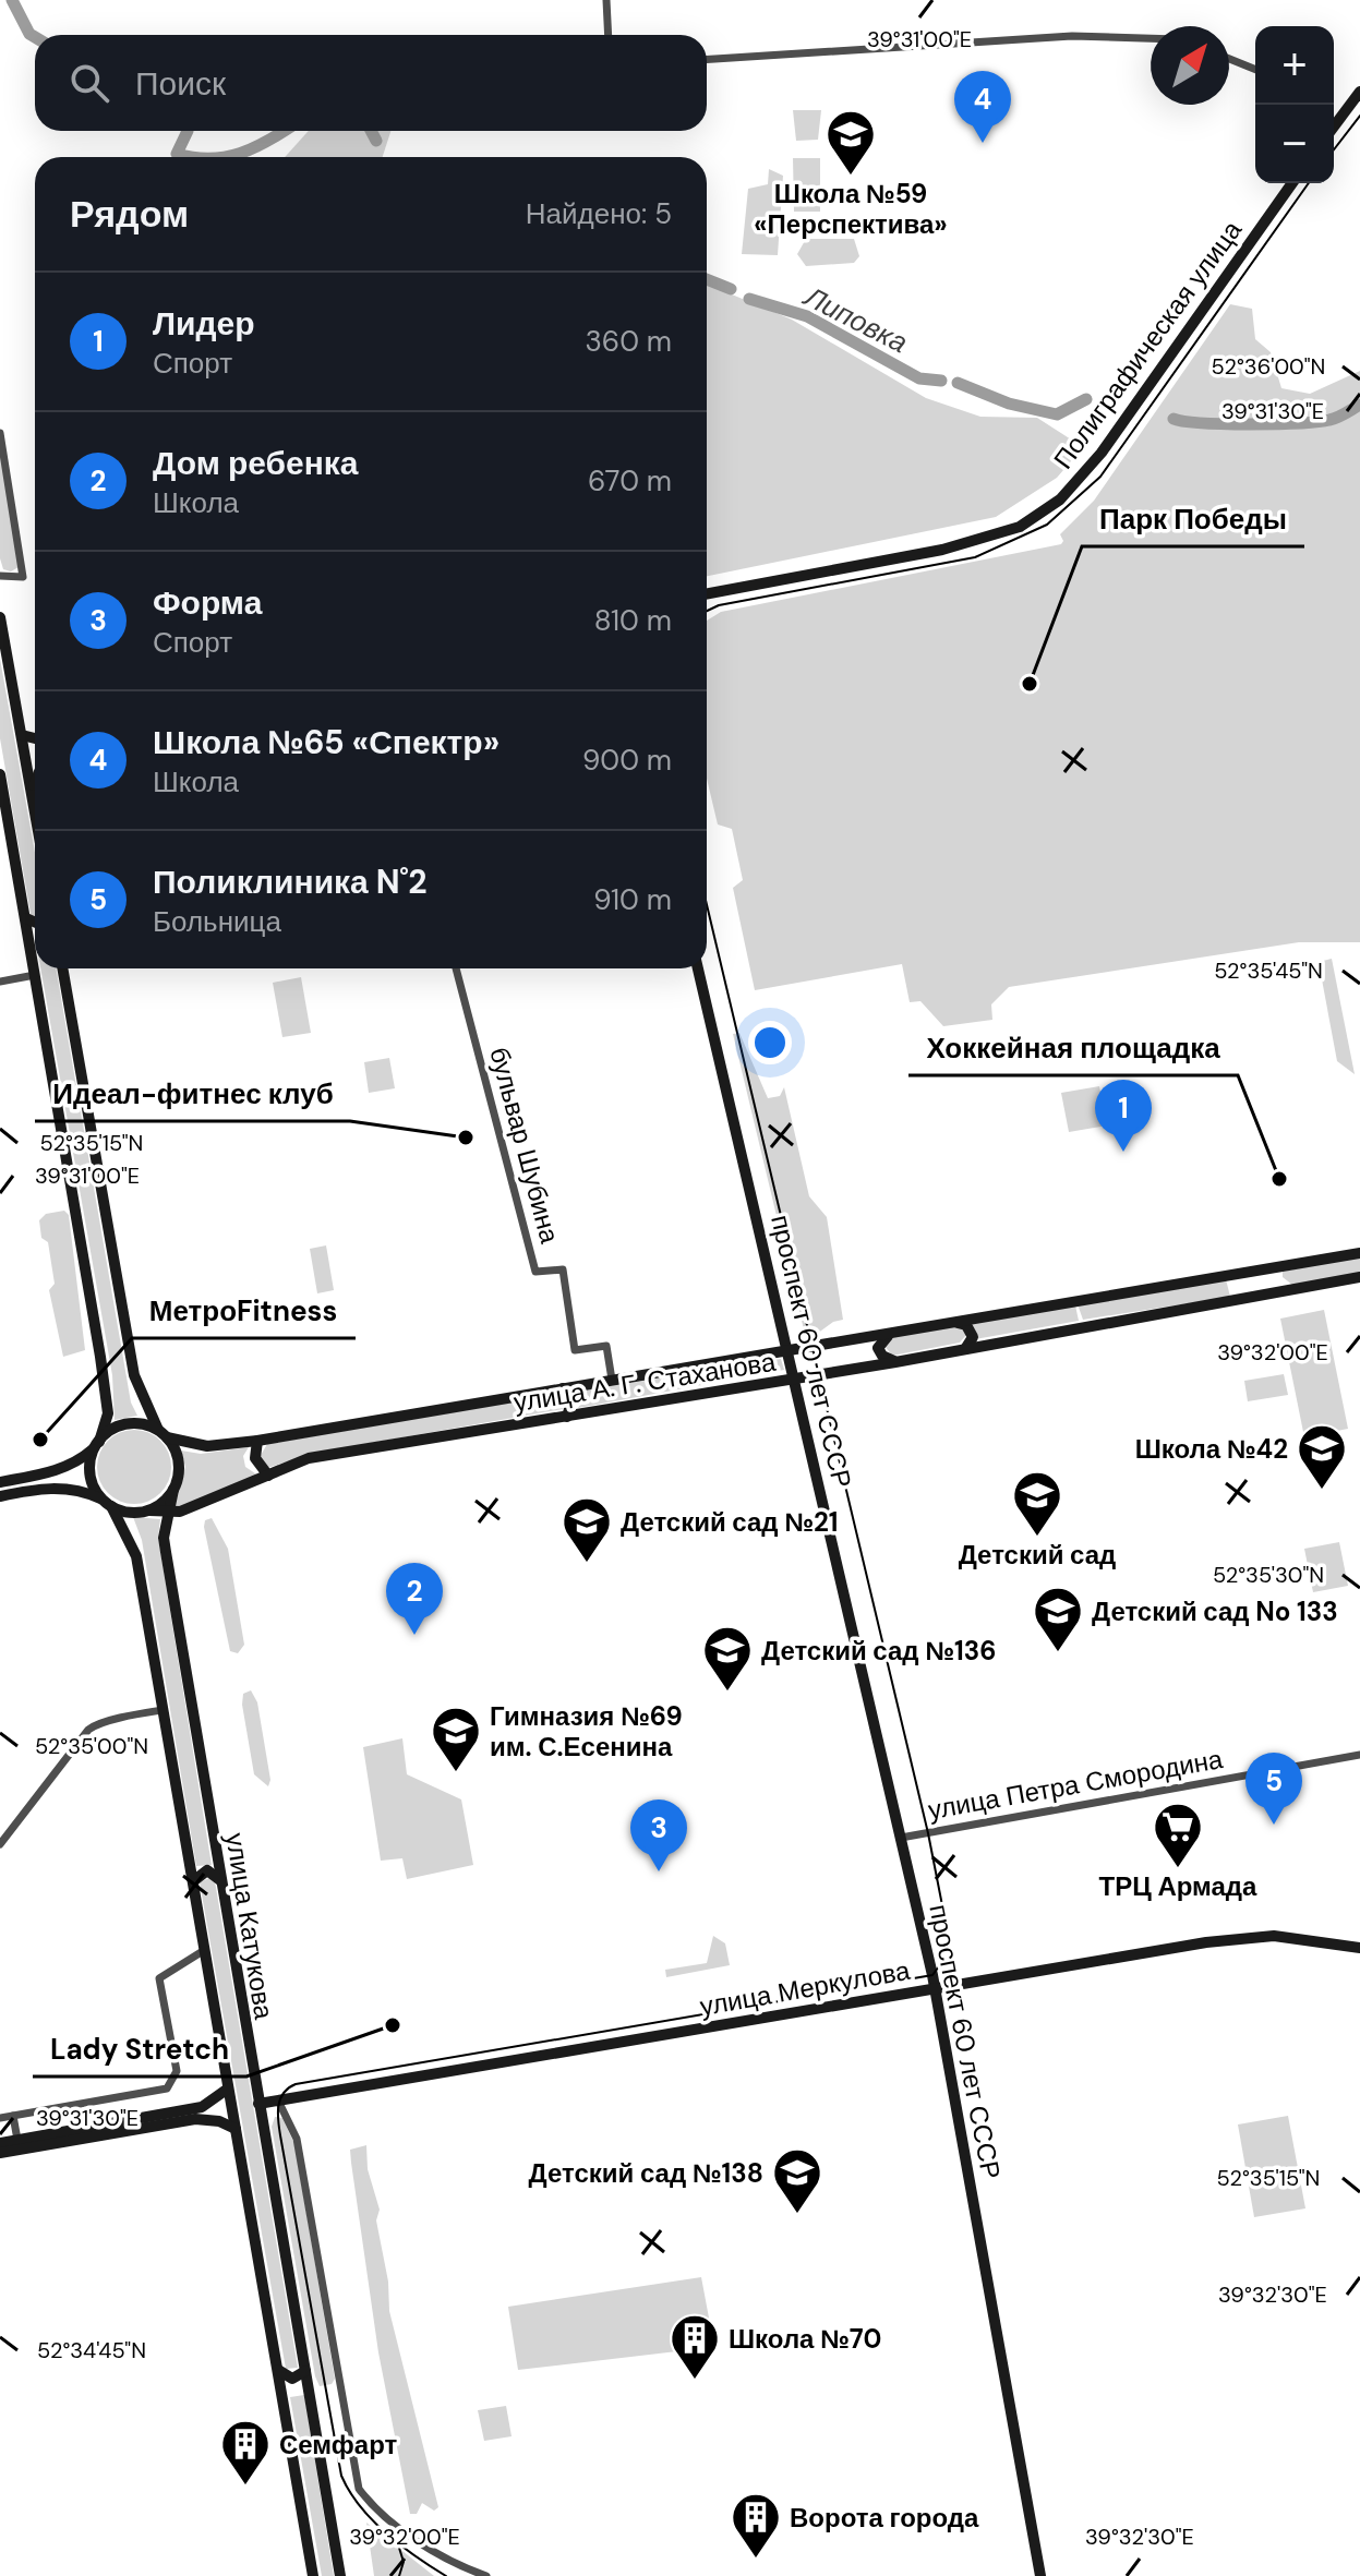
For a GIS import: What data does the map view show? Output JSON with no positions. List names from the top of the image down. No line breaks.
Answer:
{"streets":{"main road":["Полиграфическая улица","проспект 60 лет СССР","улица А. Г. Стаханова","улица Катукова","улица Меркулова"],"street":["бульвар Шубина","улица Петра Смородина"]},"crossings":[["бульвар Шубина","улица А. Г. Стаханова"],["проспект 60 лет СССР","улица А. Г. Стаханова"],["проспект 60 лет СССР","улица Петра Смородина"],["проспект 60 лет СССР","улица Меркулова"],["улица А. Г. Стаханова","улица Катукова"],["улица Катукова","улица Меркулова"]],"water":["Липовка"],"places":{"school or university":["Школа №59 «Перспектива»","Школа №42","Детский сад","Детский сад №21","Детский сад No 133","Детский сад №136","Гимназия №69 им. С.Есенина","Детский сад №138"],"other":["Парк Победы","Идеал-фитнес клуб","Хоккейная площадка","МетроFitness","Lady Stretch"],"supermarket":["ТРЦ Армада"],"building":["Школа №70","Семфарт","Ворота города"]},"north":"top right","page":{"map_buttons":["+","−"],"search":"Поиск","pins":["4","1","2","5","3"],"heading":["Рядом","Найдено: 5"],"list":[{"mark":"1","name":"Лидер","note":"Спорт","value":"360 m"},{"mark":"2","name":"Дом ребенка","note":"Школа","value":"670 m"},{"mark":"3","name":"Форма","note":"Спорт","value":"810 m"},{"mark":"4","name":"Школа №65 «Спектр»","note":"Школа","value":"900 m"},{"mark":"5","name":"Поликлиника N˚2","note":"Больница","value":"910 m"}]},"coordinates":["39°31'00\"E","52°36'00\"N","39°31'30\"E","52°35'45\"N","52°35'15\"N","39°32'00\"E","52°35'30\"N","52°35'00\"N","39°32'30\"E","52°34'45\"N"]}
